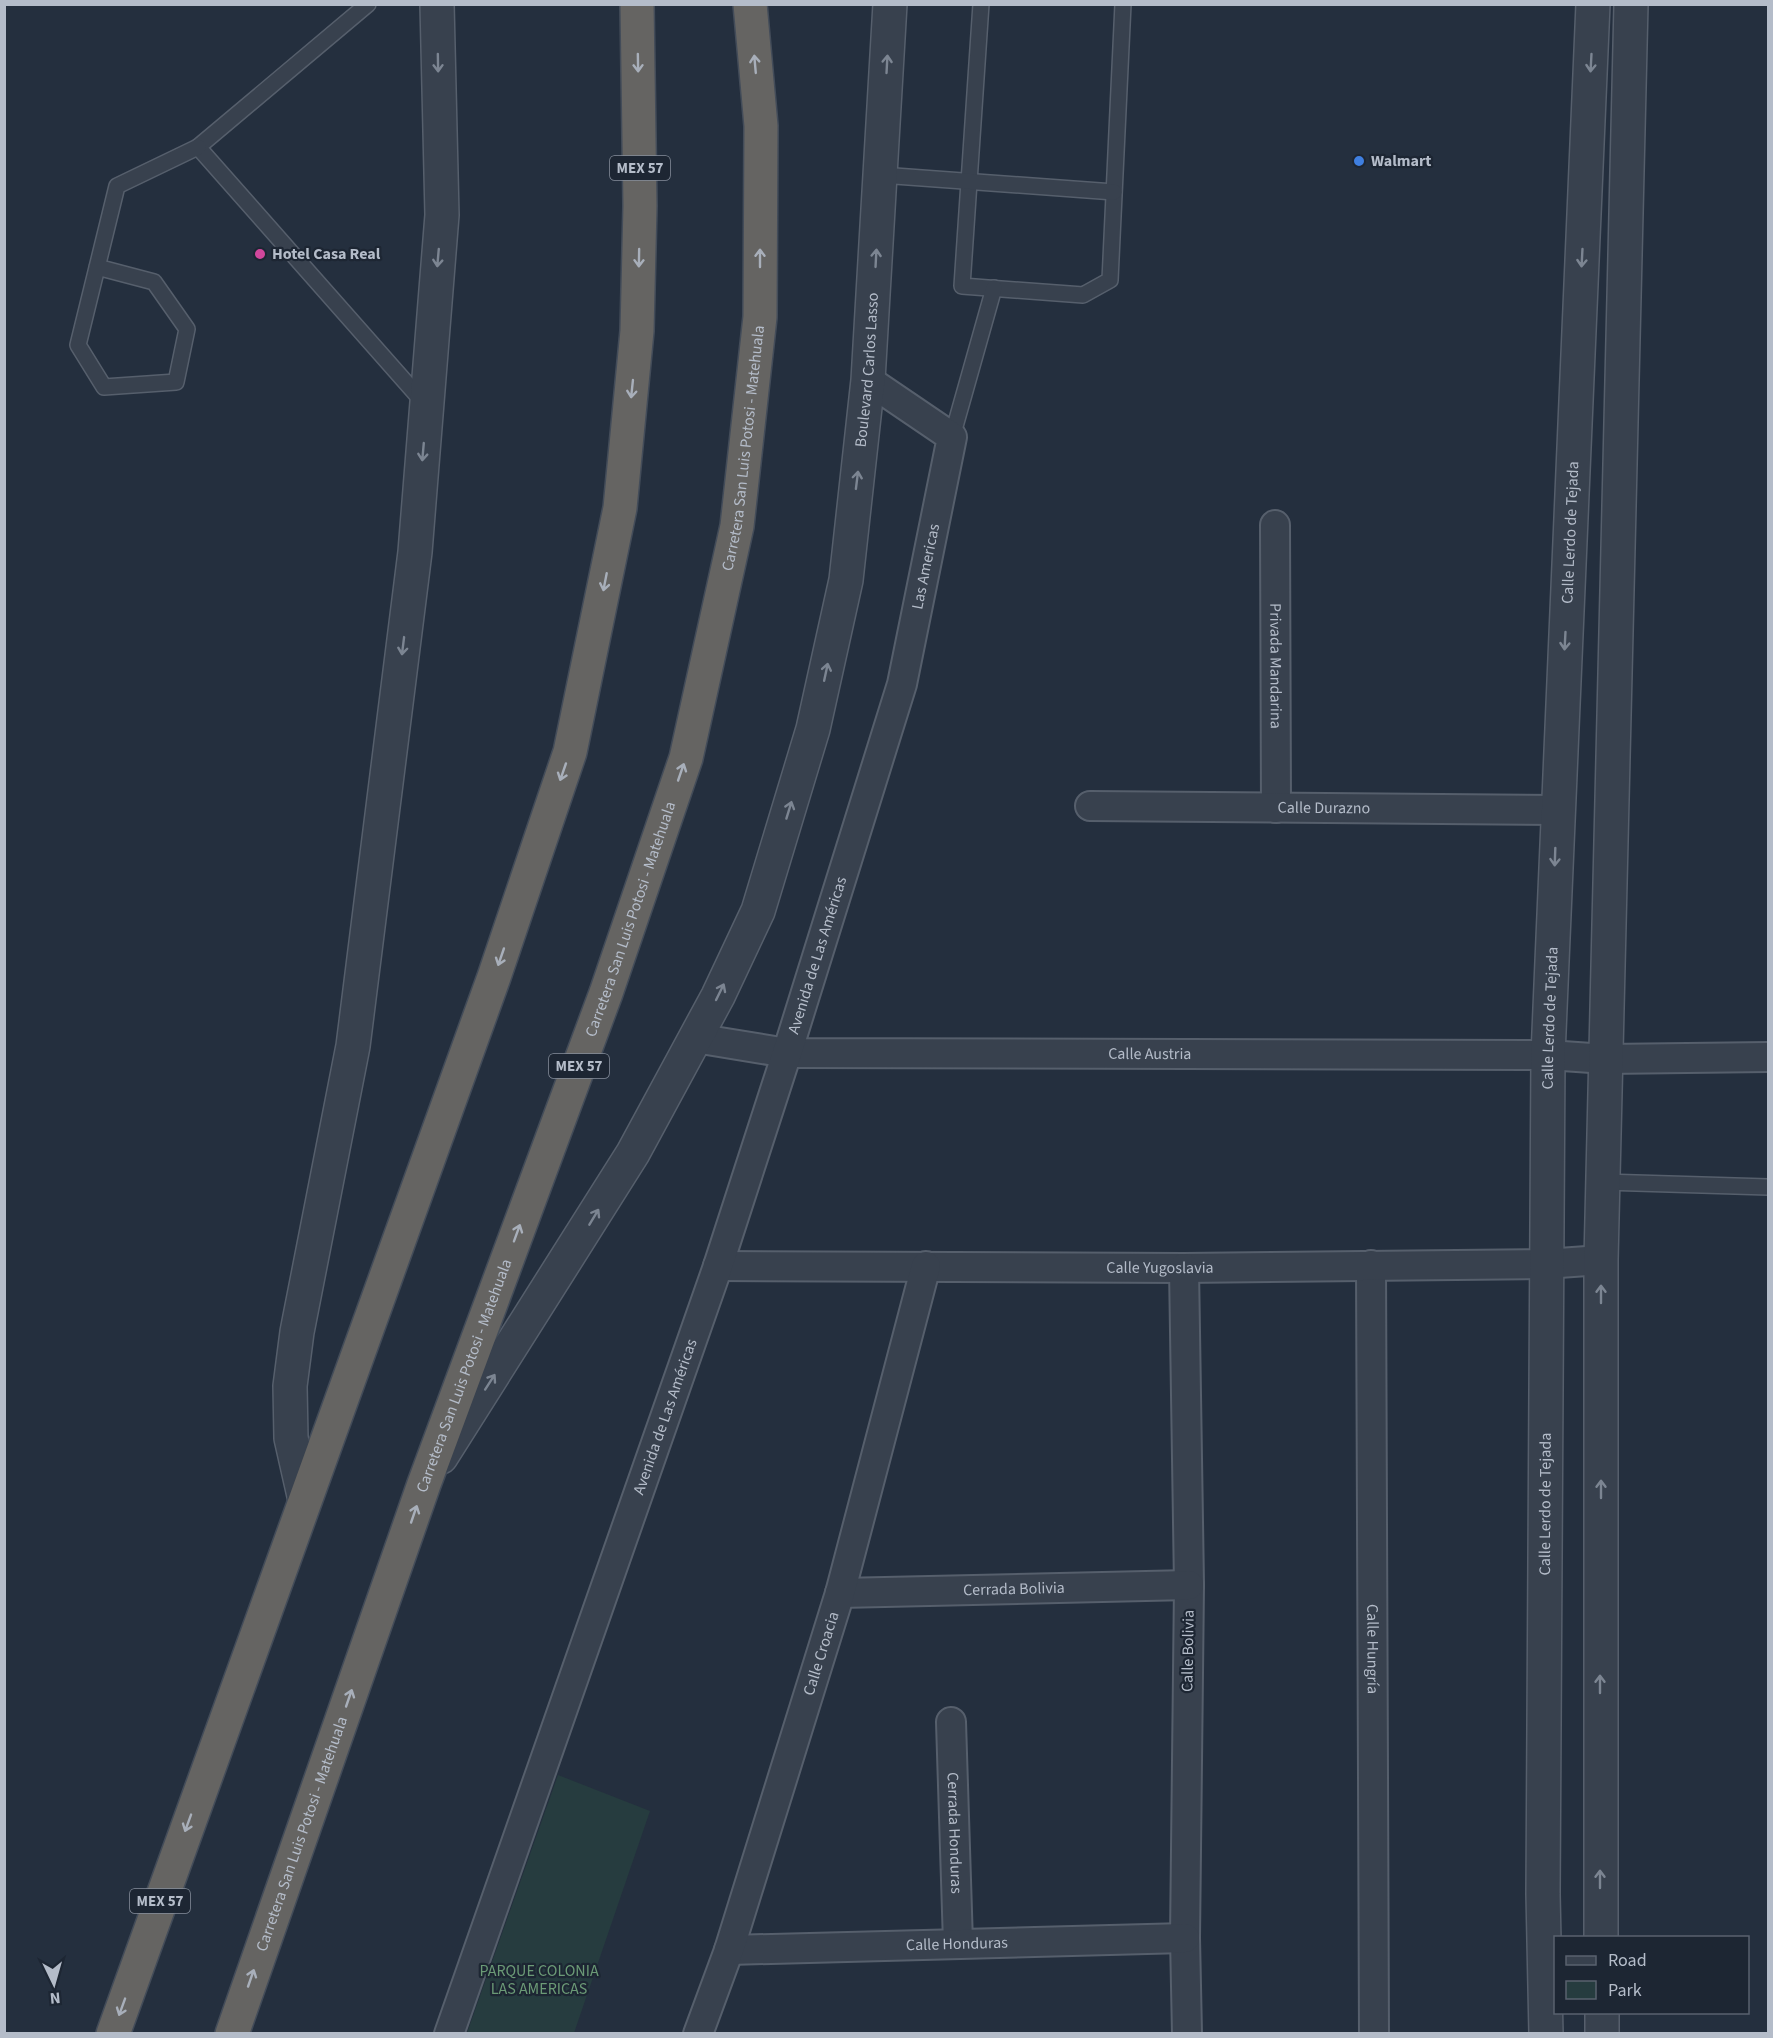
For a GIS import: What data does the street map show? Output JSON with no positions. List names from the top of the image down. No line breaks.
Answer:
{"streets":{"highway":["MEX 57","Carretera San Luis Potosi - Matehuala"],"street":["Boulevard Carlos Lasso","Calle Lerdo de Tejada","Las Americas","Privada Mandarina","Calle Durazno","Avenida de Las Américas","Calle Austria","Calle Yugoslavia","Cerrada Bolivia","Calle Hungría","Calle Bolivia","Calle Croacia","Cerrada Honduras","Calle Honduras"]},"crossings":[["Boulevard Carlos Lasso","Carretera San Luis Potosi - Matehuala"],["Boulevard Carlos Lasso","Calle Austria"],["Calle Lerdo de Tejada","Calle Durazno"],["Calle Lerdo de Tejada","Calle Austria"],["Calle Lerdo de Tejada","Calle Yugoslavia"],["Las Americas","Avenida de Las Américas"],["Privada Mandarina","Calle Durazno"],["Avenida de Las Américas","Calle Austria"],["Avenida de Las Américas","Calle Yugoslavia"],["Calle Yugoslavia","Calle Hungría"],["Calle Yugoslavia","Calle Bolivia"],["Calle Yugoslavia","Calle Croacia"],["Cerrada Bolivia","Calle Bolivia"],["Cerrada Bolivia","Calle Croacia"],["Calle Bolivia","Calle Honduras"],["Calle Croacia","Calle Honduras"],["Cerrada Honduras","Calle Honduras"]],"one_way":["Boulevard Carlos Lasso"],"parks":["PARQUE COLONIA LAS AMERICAS"],"places":["Walmart","Hotel Casa Real"],"legend":["Road","Park"],"north":"bottom"}
